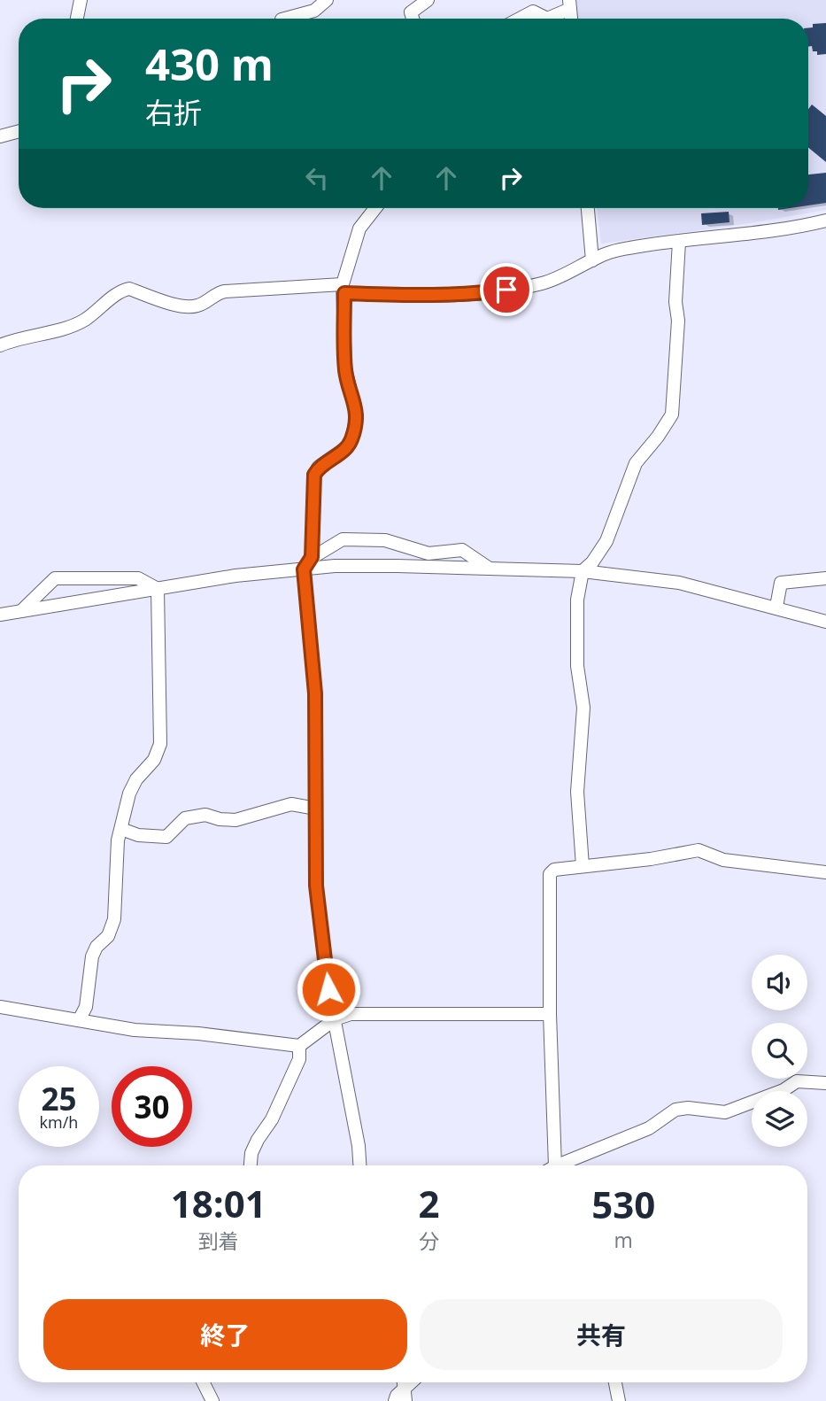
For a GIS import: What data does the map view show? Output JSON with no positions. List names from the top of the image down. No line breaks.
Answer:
{"page":{"turn":["430 m","右折"],"speed":"25 km/h","limit":"30","eta":["18:01","到着","2","分","530","m"],"buttons":["終了","共有"]}}
